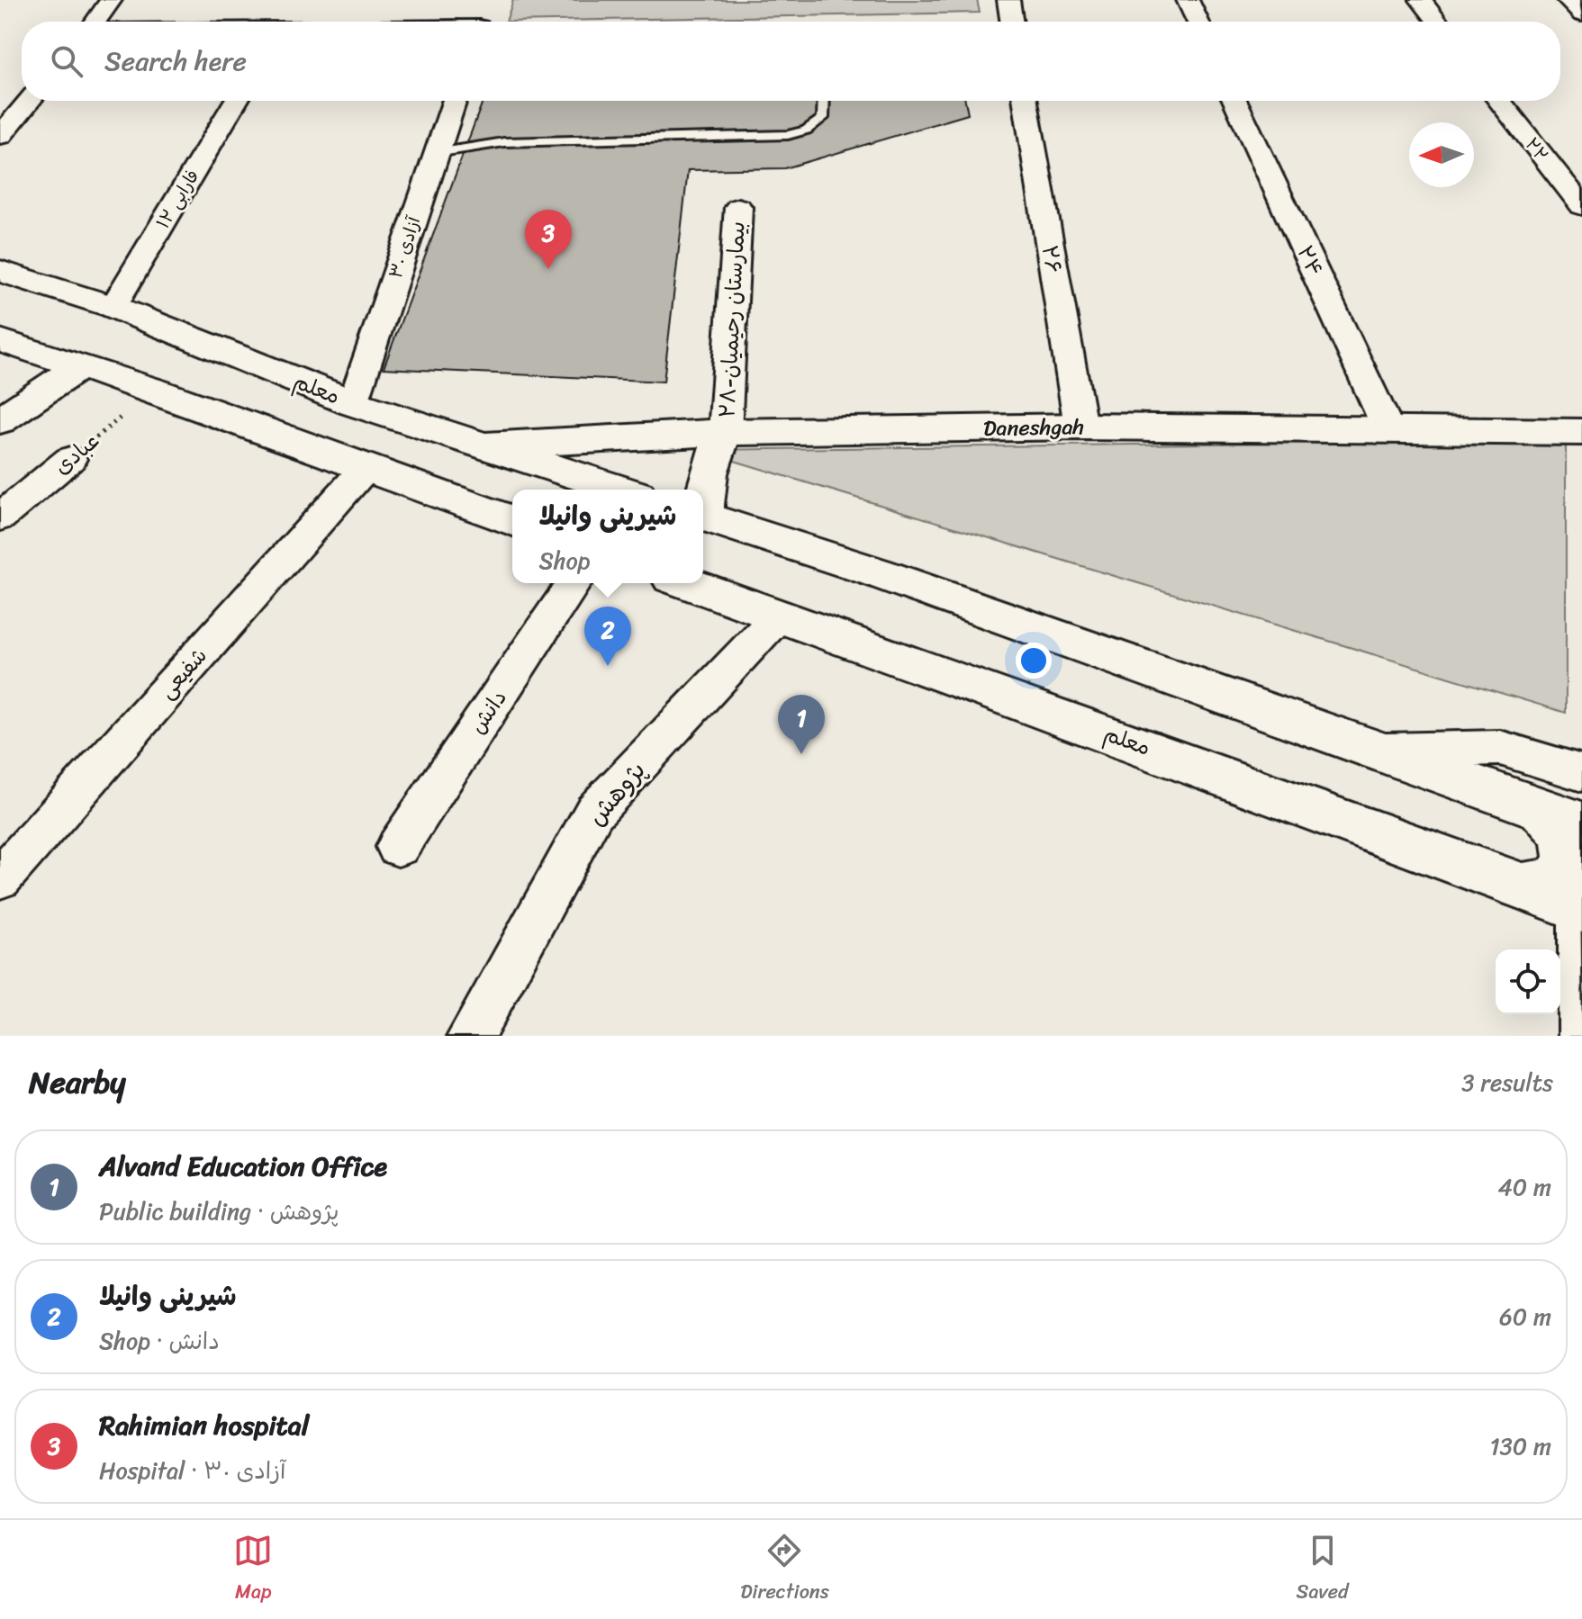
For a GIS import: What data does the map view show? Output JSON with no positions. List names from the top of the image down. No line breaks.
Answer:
{"streets":{"street":["۲۲","فارابی ۱۲","آزادی ۳۰","۲۶","۲۴","۲۸-بیمارستان رحیمیان","معلم","Daneshgah","عبادی","شفیعی","دانش","پژوهش"]},"crossings":[["فارابی ۱۲","معلم"],["آزادی ۳۰","معلم"],["۲۶","Daneshgah"],["۲۴","Daneshgah"],["۲۸-بیمارستان رحیمیان","Daneshgah"],["معلم","Daneshgah"],["معلم","پژوهش"]],"north":"left","page":{"search":"Search here","pins":["3","2","1"],"popup":["شیرینی وانیلا","Shop"],"heading":["Nearby","3 results"],"list":[{"mark":"1","name":"Alvand Education Office","note":"Public building · پژوهش","value":"40 m"},{"mark":"2","name":"شیرینی وانیلا","note":"Shop · دانش","value":"60 m"},{"mark":"3","name":"Rahimian hospital","note":"Hospital · آزادی ۳۰","value":"130 m"}],"nav":["Map","Directions","Saved"]}}
